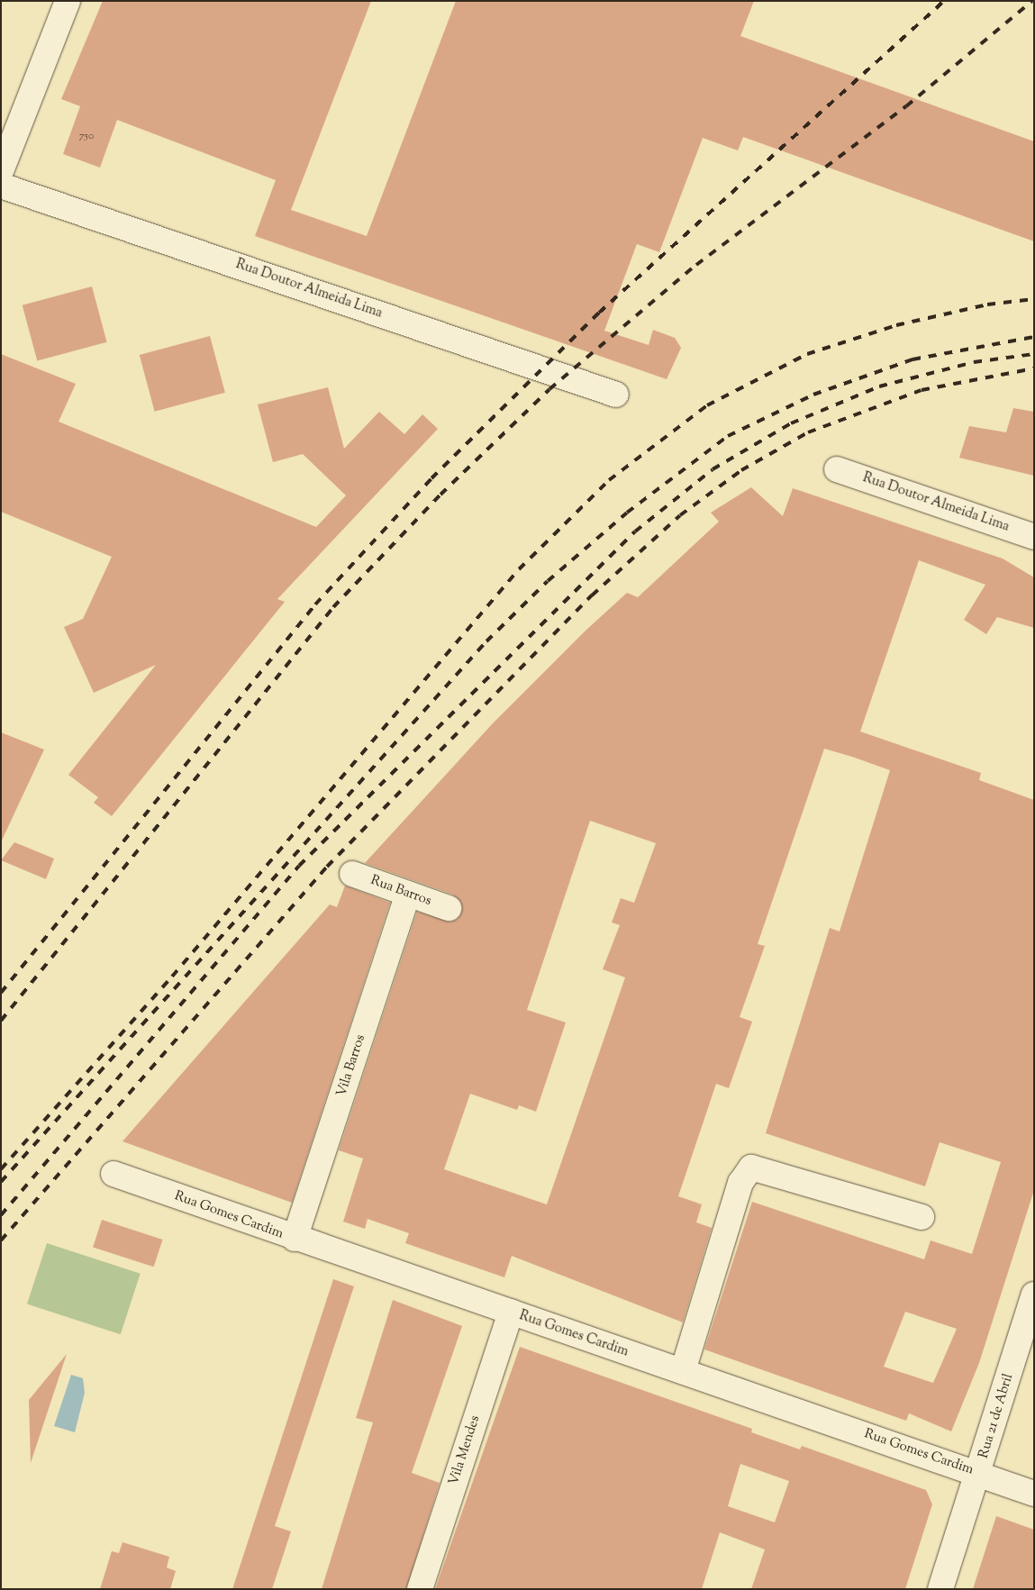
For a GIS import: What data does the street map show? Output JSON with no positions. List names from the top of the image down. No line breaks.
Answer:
{"streets":{"street":["Rua Doutor Almeida Lima","Rua Barros","Vila Barros","Rua Gomes Cardim","Rua 21 de Abril","Vila Mendes"]},"crossings":[["Rua Barros","Vila Barros"],["Vila Barros","Rua Gomes Cardim"],["Rua Gomes Cardim","Rua 21 de Abril"],["Rua Gomes Cardim","Vila Mendes"]],"house_numbers":["750"]}
